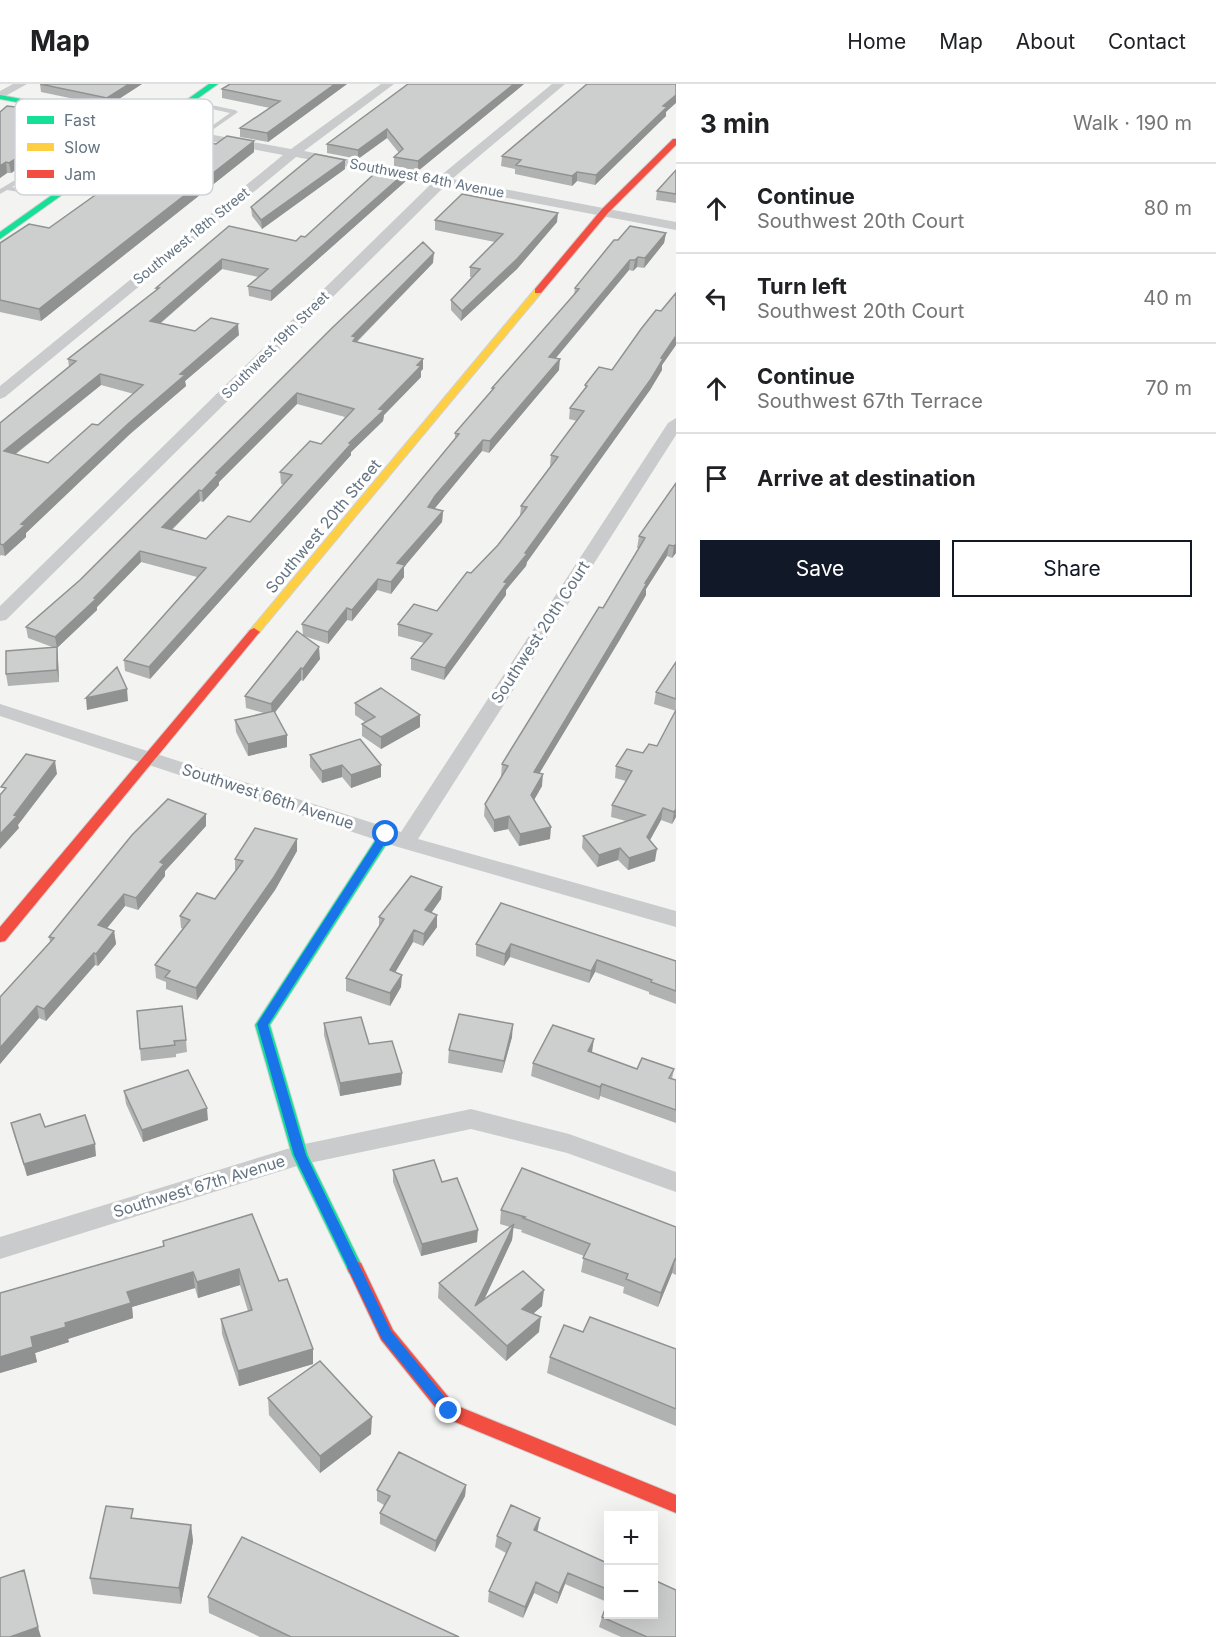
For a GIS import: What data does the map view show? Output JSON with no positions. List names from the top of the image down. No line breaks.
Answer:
{"streets":{"street":["Southwest 64th Avenue","Southwest 18th Street","Southwest 19th Street","Southwest 20th Street","Southwest 20th Court","Southwest 66th Avenue","Southwest 67th Avenue"]},"crossings":[["Southwest 64th Avenue","Southwest 18th Street"],["Southwest 64th Avenue","Southwest 19th Street"],["Southwest 64th Avenue","Southwest 20th Street"],["Southwest 20th Street","Southwest 66th Avenue"],["Southwest 20th Court","Southwest 66th Avenue"]],"legend":["Fast","Slow","Jam"],"page":{"header":"Map","nav":["Home","Map","About","Contact"],"heading":["3 min","Walk · 190 m"],"list":[["Continue","Southwest 20th Court","80 m"],["Turn left","Southwest 20th Court","40 m"],["Continue","Southwest 67th Terrace","70 m"],"Arrive at destination"],"buttons":["Save","Share"],"map_buttons":["+","−"]}}
